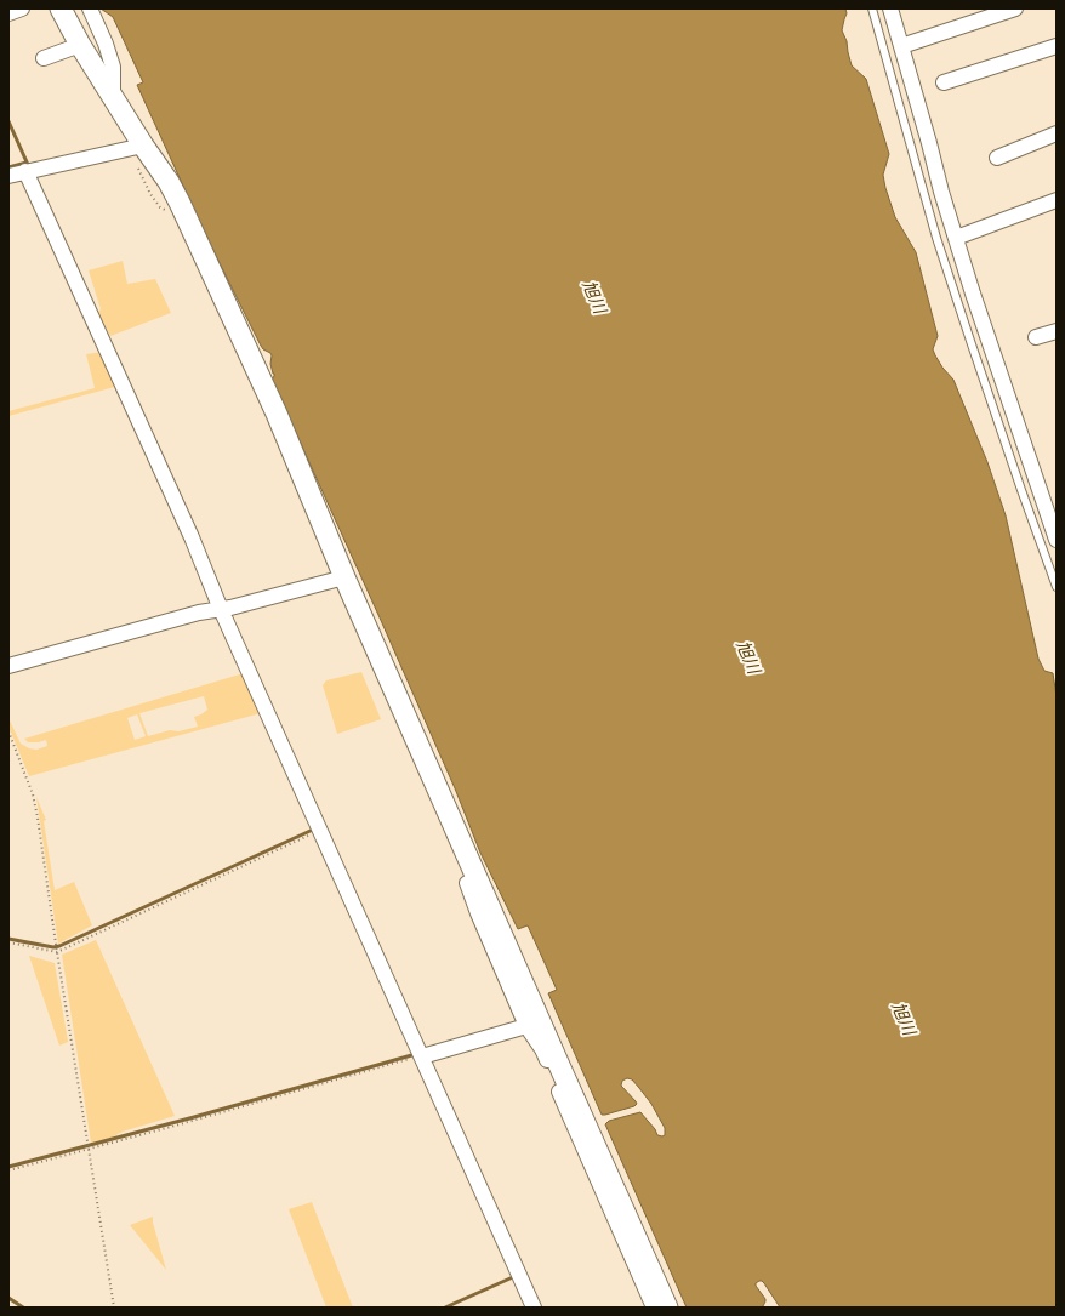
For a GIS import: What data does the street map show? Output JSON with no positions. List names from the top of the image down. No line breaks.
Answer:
{"water":["旭川"]}
